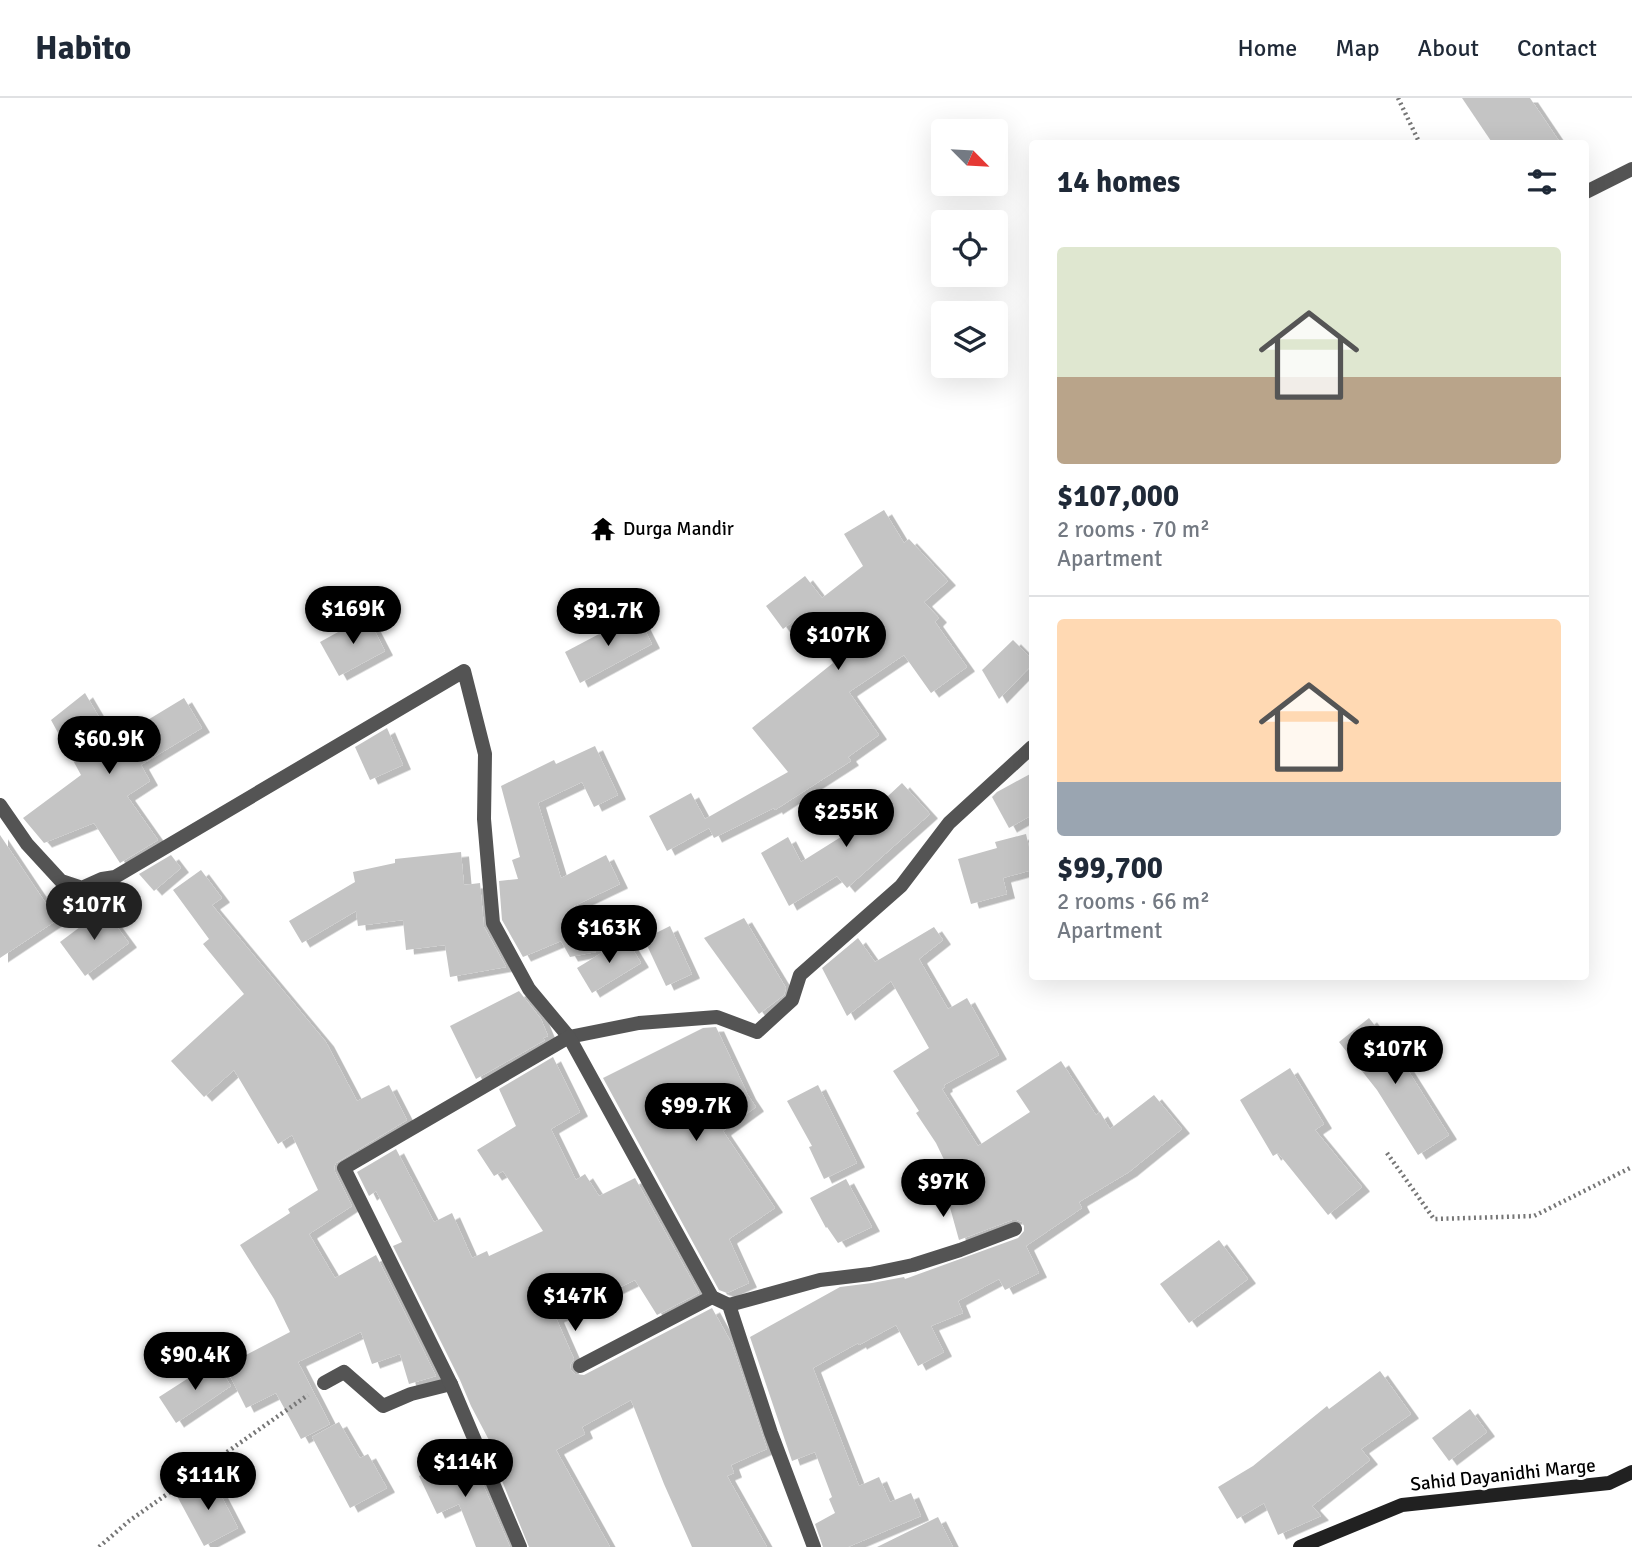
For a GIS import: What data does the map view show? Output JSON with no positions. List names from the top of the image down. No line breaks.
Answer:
{"streets":{"street":["Sahid Dayanidhi Marge"]},"places":{"temple":["Durga Mandir"]},"north":"bottom right","page":{"header":"Habito","nav":["Home","Map","About","Contact"],"heading":"14 homes","list":[{"name":"$107,000","note":"2 rooms · 70 m² · Apartment"},{"name":"$99,700","note":"2 rooms · 66 m² · Apartment"}],"price":["$169K","$91.7K","$107K","$60.9K","$255K","$107K","$163K","$107K","$99.7K","$97K","$147K","$90.4K","$114K","$111K"]}}
